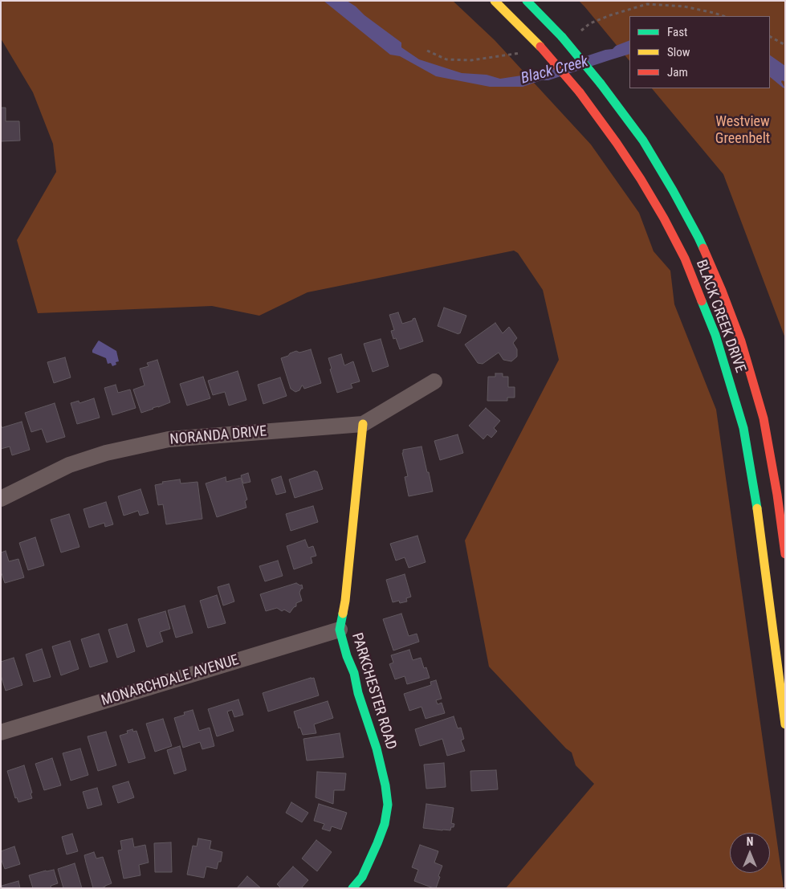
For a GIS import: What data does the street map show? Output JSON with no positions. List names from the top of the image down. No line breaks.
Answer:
{"streets":{"main road":["BLACK CREEK DRIVE","PARKCHESTER ROAD"],"street":["NORANDA DRIVE","MONARCHDALE AVENUE"]},"crossings":[["NORANDA DRIVE","PARKCHESTER ROAD"],["MONARCHDALE AVENUE","PARKCHESTER ROAD"]],"water":["Black Creek"],"parks":["Westview Greenbelt"],"legend":["Fast","Slow","Jam"],"north":"top"}
